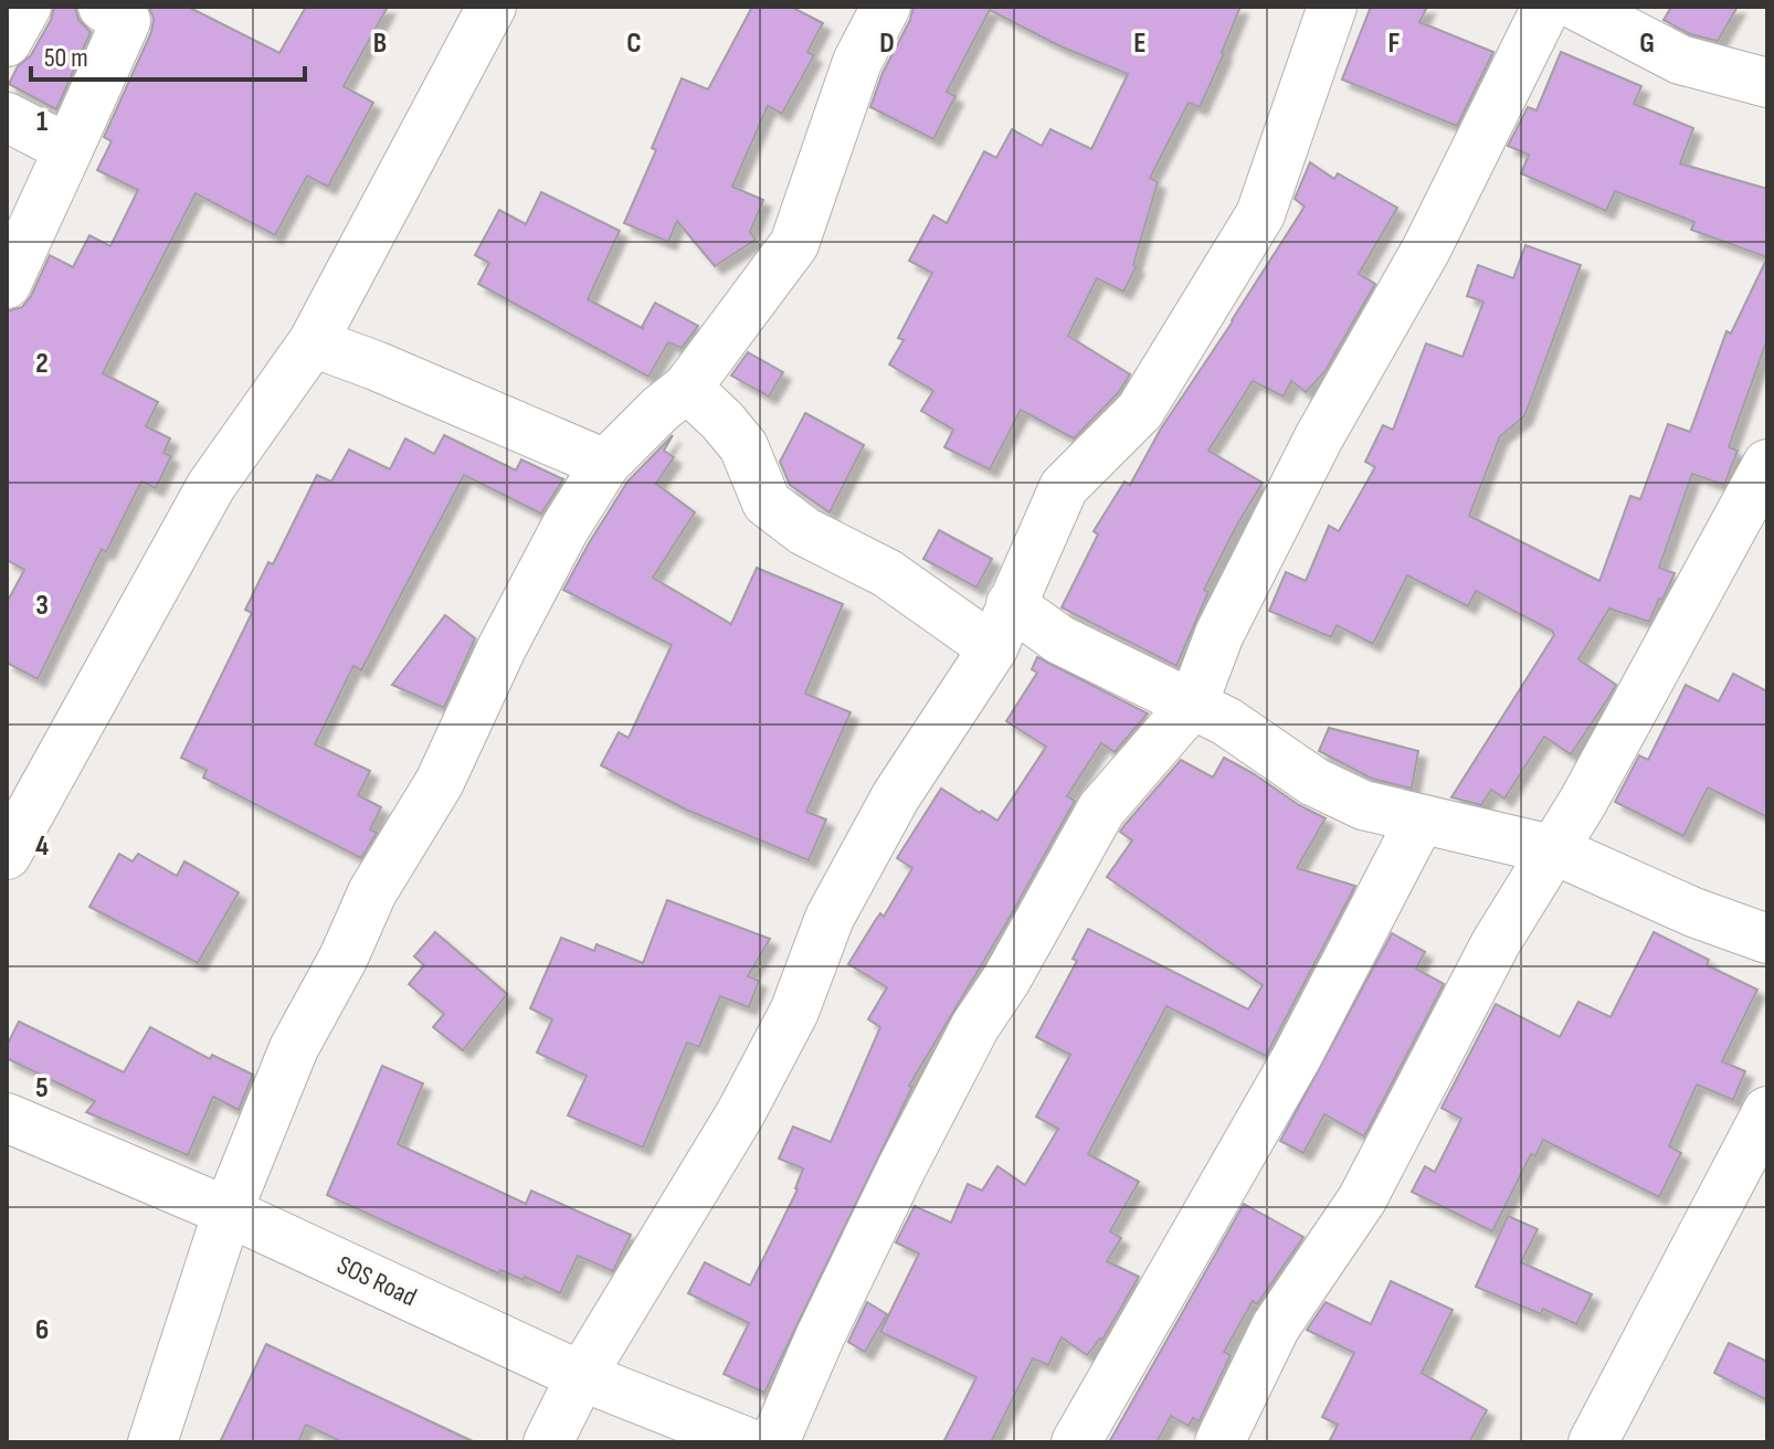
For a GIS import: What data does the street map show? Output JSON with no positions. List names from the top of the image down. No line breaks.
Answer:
{"streets":{"street":["SOS Road"]},"scale_bar":"50 m","grid":{"columns":["B","C","D","E","F","G"],"rows":["1","2","3","4","5","6"]}}
